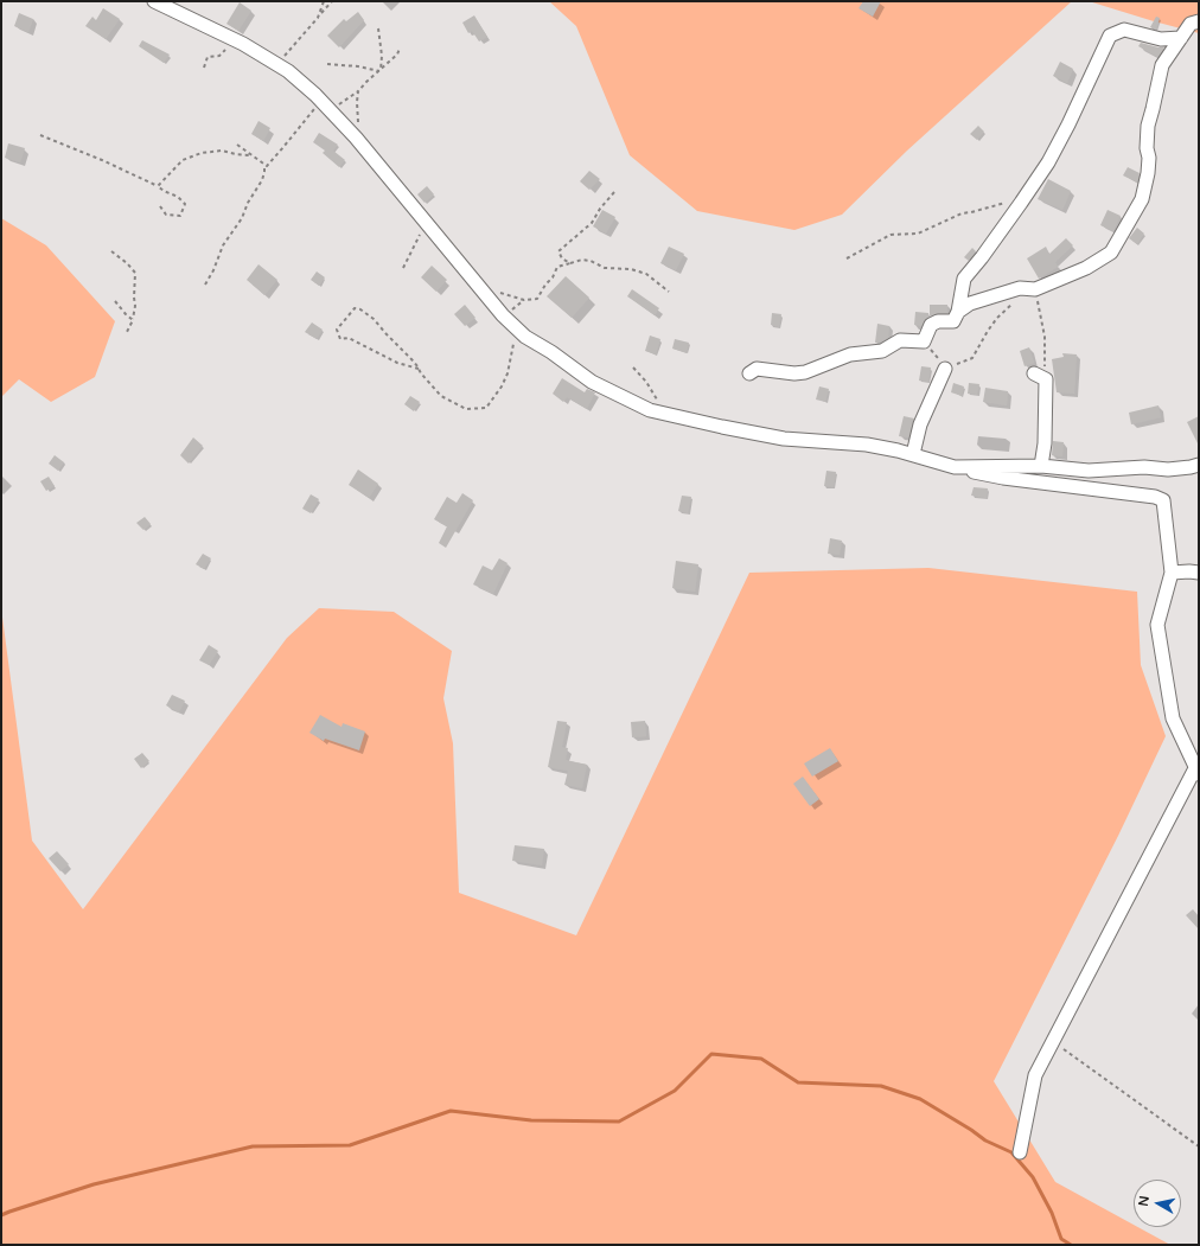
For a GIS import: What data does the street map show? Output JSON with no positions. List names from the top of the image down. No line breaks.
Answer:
{"north":"left"}
